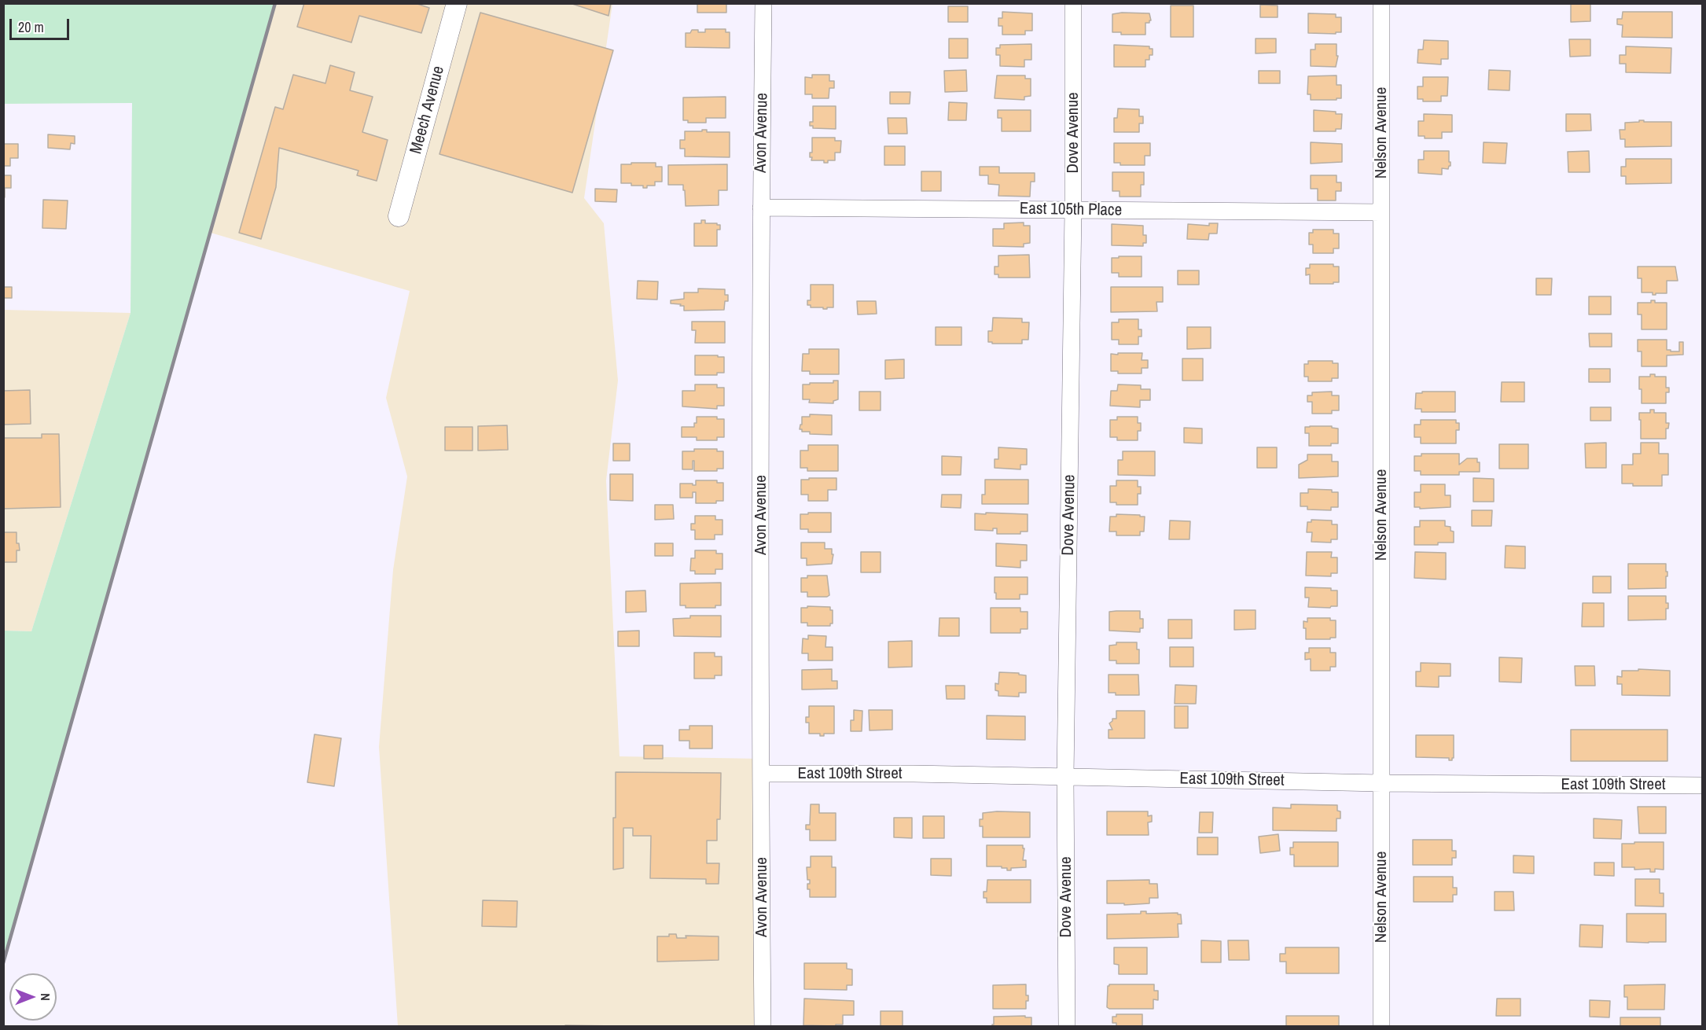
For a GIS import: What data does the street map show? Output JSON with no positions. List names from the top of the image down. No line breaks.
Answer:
{"streets":{"street":["Meech Avenue","Avon Avenue","Dove Avenue","Nelson Avenue","East 105th Place","East 109th Street"]},"crossings":[["Avon Avenue","East 105th Place"],["Avon Avenue","East 109th Street"],["Dove Avenue","East 105th Place"],["Dove Avenue","East 109th Street"],["Nelson Avenue","East 105th Place"],["Nelson Avenue","East 109th Street"]],"scale_bar":"20 m","north":"right"}
